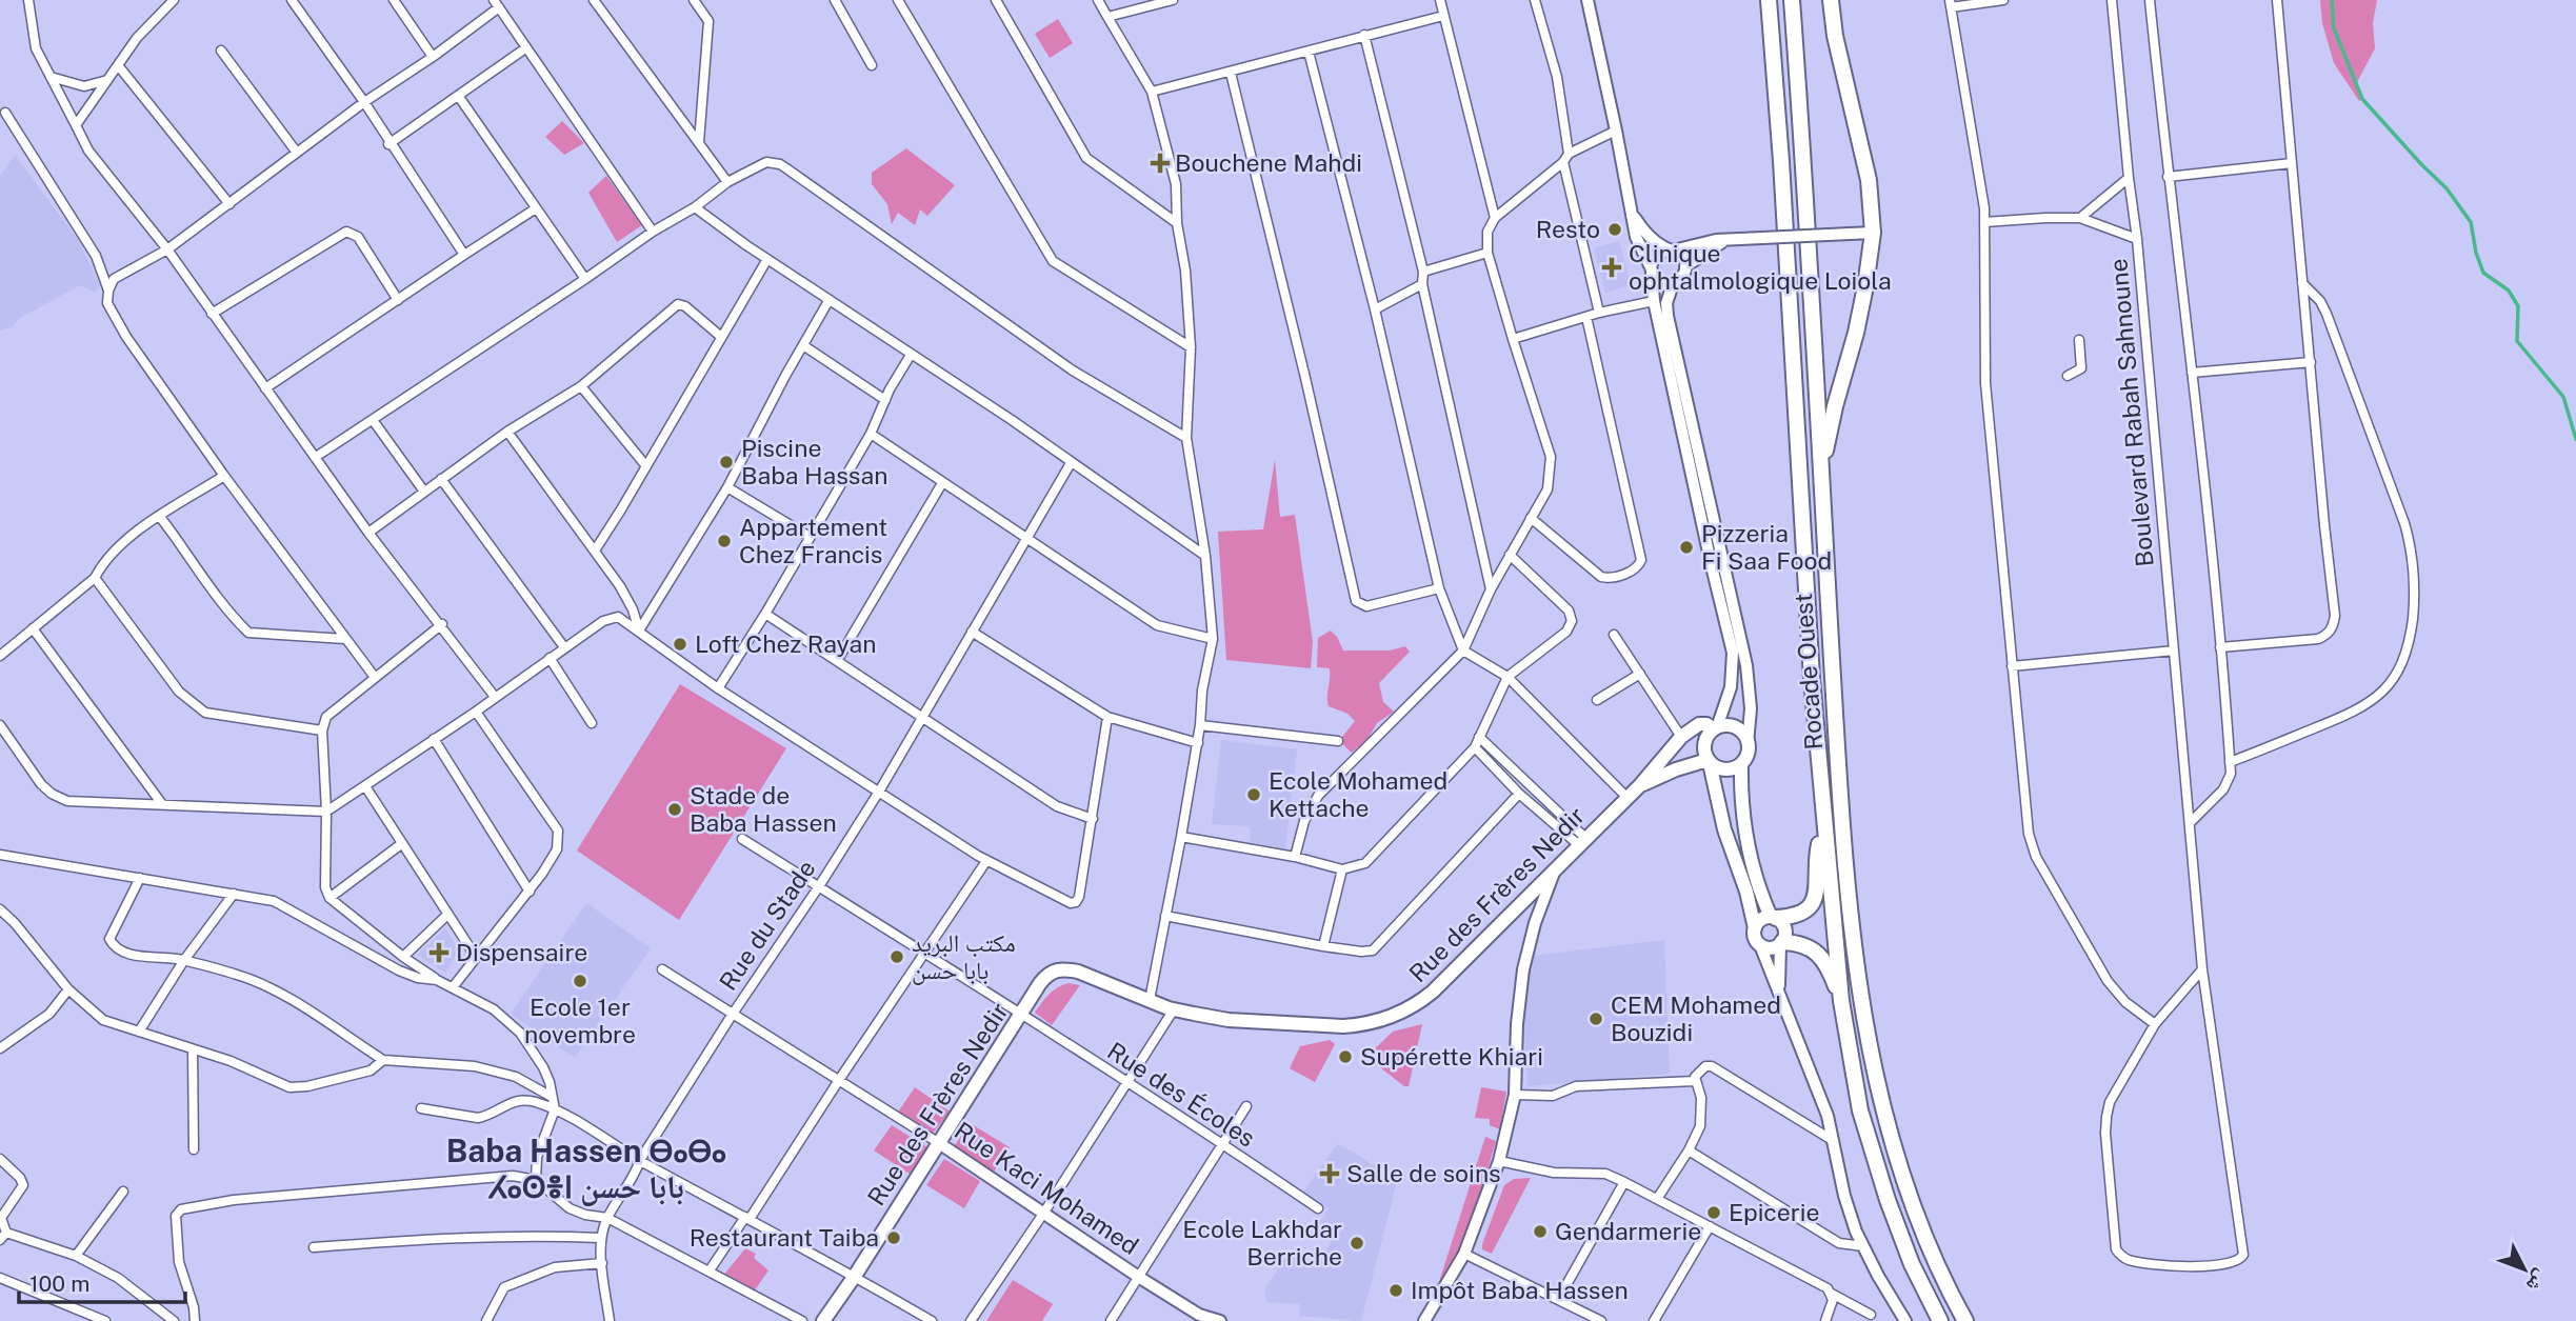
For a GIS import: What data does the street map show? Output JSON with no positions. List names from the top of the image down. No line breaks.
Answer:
{"streets":{"highway":["Rocade Ouest"],"main road":["Rue des Frères Nedir"],"street":["Boulevard Rabah Sahnoune","Rue du Stade","Rue des Écoles","Rue Kaci Mohamed"]},"crossings":[["Rue des Frères Nedir","Rue des Écoles"],["Rue des Frères Nedir","Rue Kaci Mohamed"],["Rue du Stade","Rue des Écoles"],["Rue du Stade","Rue Kaci Mohamed"]],"districts":["Baba Hassen ⴱⴰⴱⴰ ⵃⴰⵙⴻⵏ بابا حسن"],"places":{"health":["Bouchene Mahdi","Clinique ophtalmologique Loiola","Dispensaire","Salle de soins"],"other":["Resto","Piscine Baba Hassan","Appartement Chez Francis","Pizzeria Fi Saa Food","Loft Chez Rayan","Ecole Mohamed Kettache","Stade de Baba Hassen","مكتب البريد بابا حسن","Ecole 1er novembre","CEM Mohamed Bouzidi","Supérette Khiari","Epicerie","Gendarmerie","Restaurant Taiba","Ecole Lakhdar Berriche","Impôt Baba Hassen"]},"scale_bar":"100 m","north":"bottom right"}
